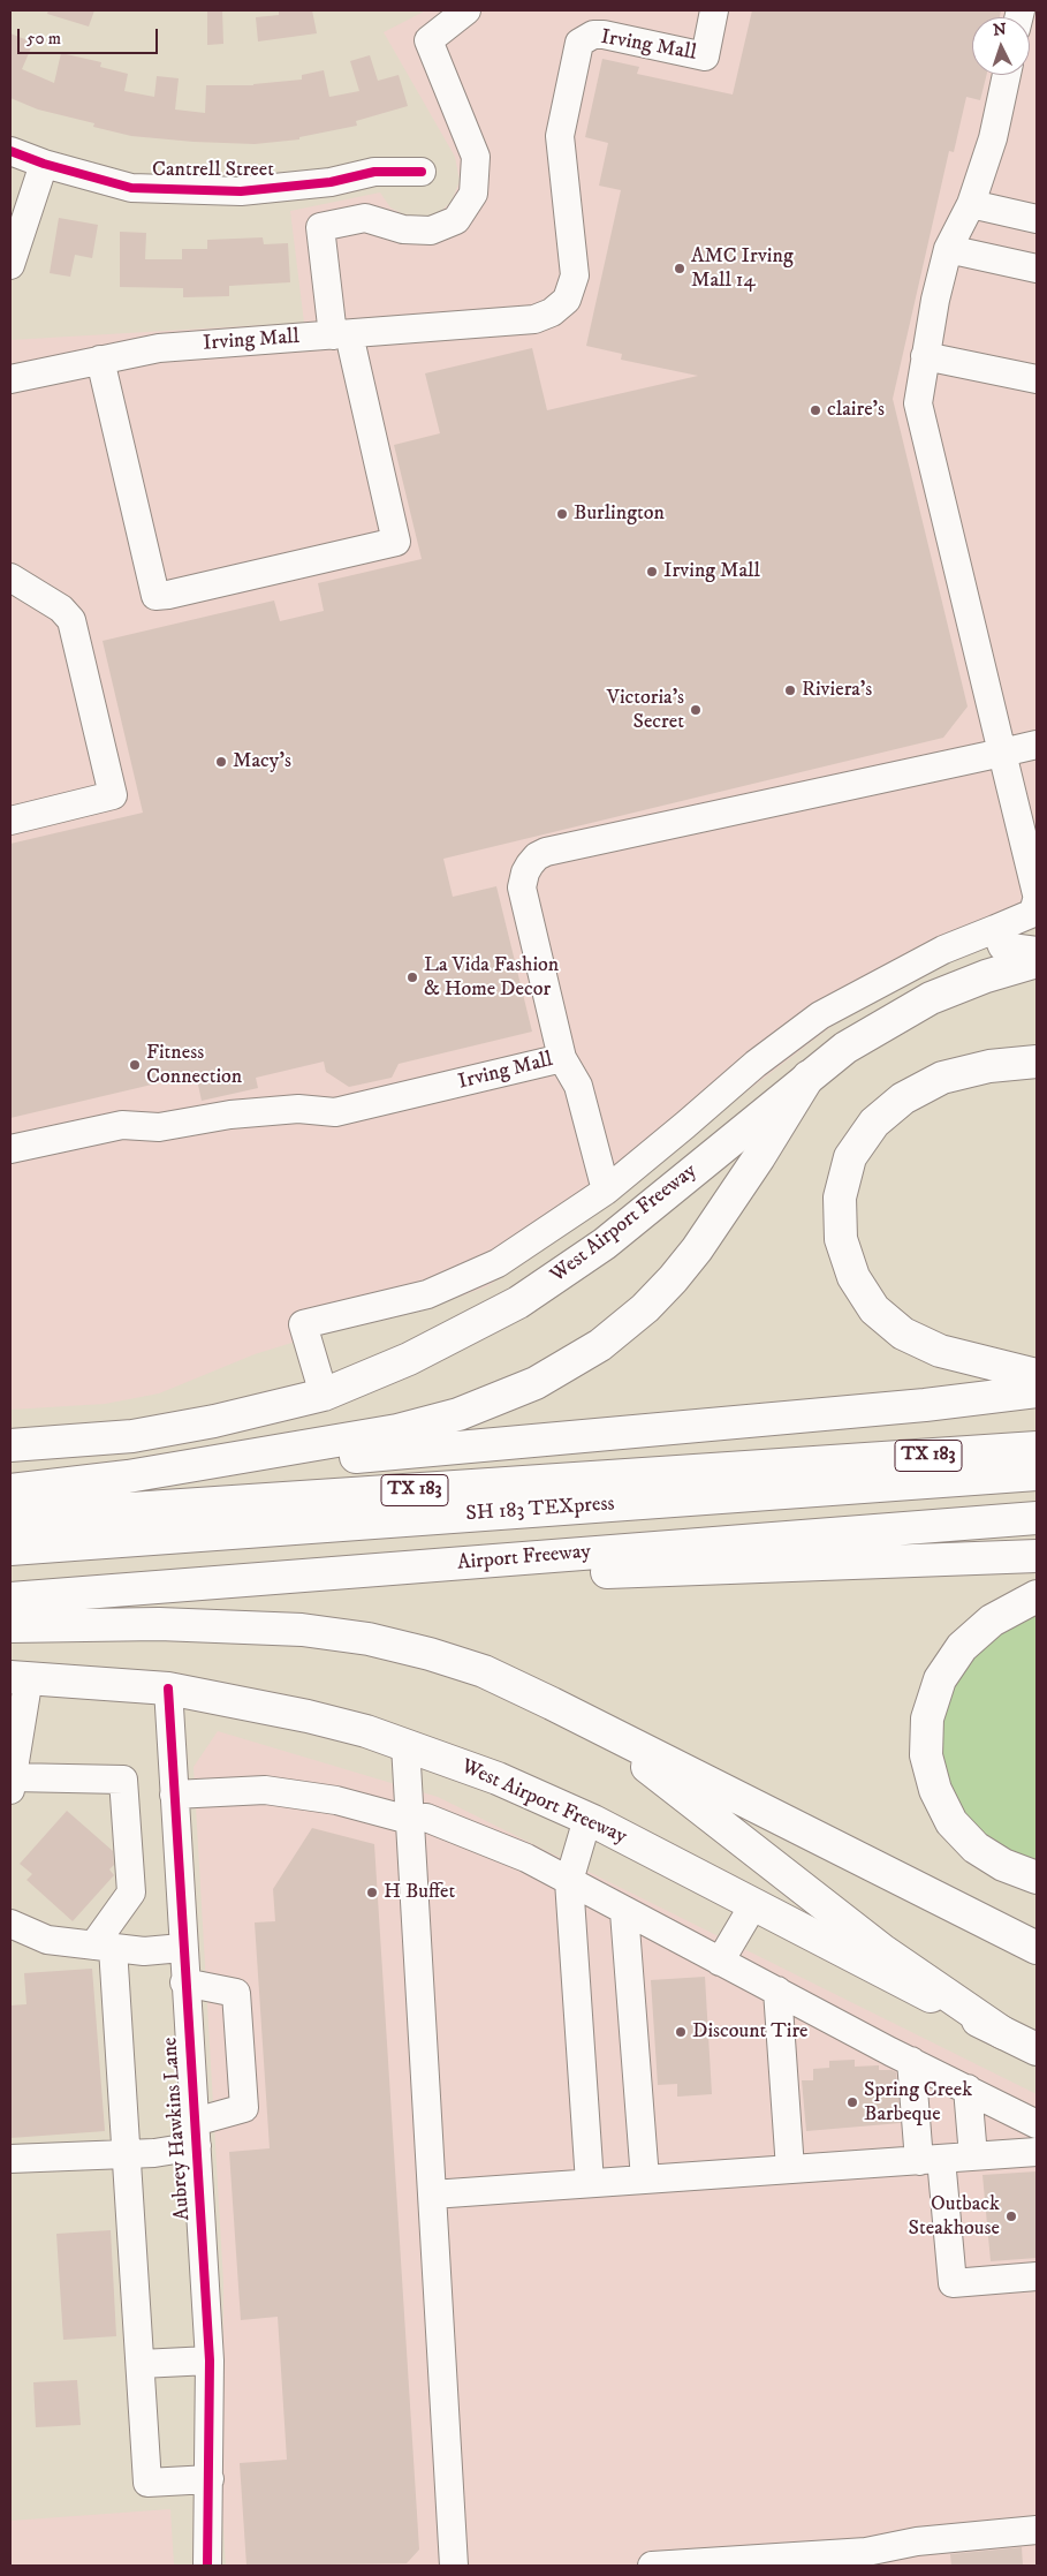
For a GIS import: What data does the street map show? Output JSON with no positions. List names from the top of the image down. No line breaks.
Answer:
{"streets":{"main road":["West Airport Freeway","TX 183","SH 183 TEXpress","Airport Freeway"],"street":["Irving Mall","Cantrell Street","Aubrey Hawkins Lane"]},"crossings":[["West Airport Freeway","Aubrey Hawkins Lane"]],"places":["AMC Irving Mall 14","claire's","Burlington","Irving Mall","Riviera's","Victoria's Secret","Macy's","La Vida Fashion & Home Decor","Fitness Connection","H Buffet","Discount Tire","Spring Creek Barbeque","Outback Steakhouse"],"scale_bar":"50 m","north":"top"}
